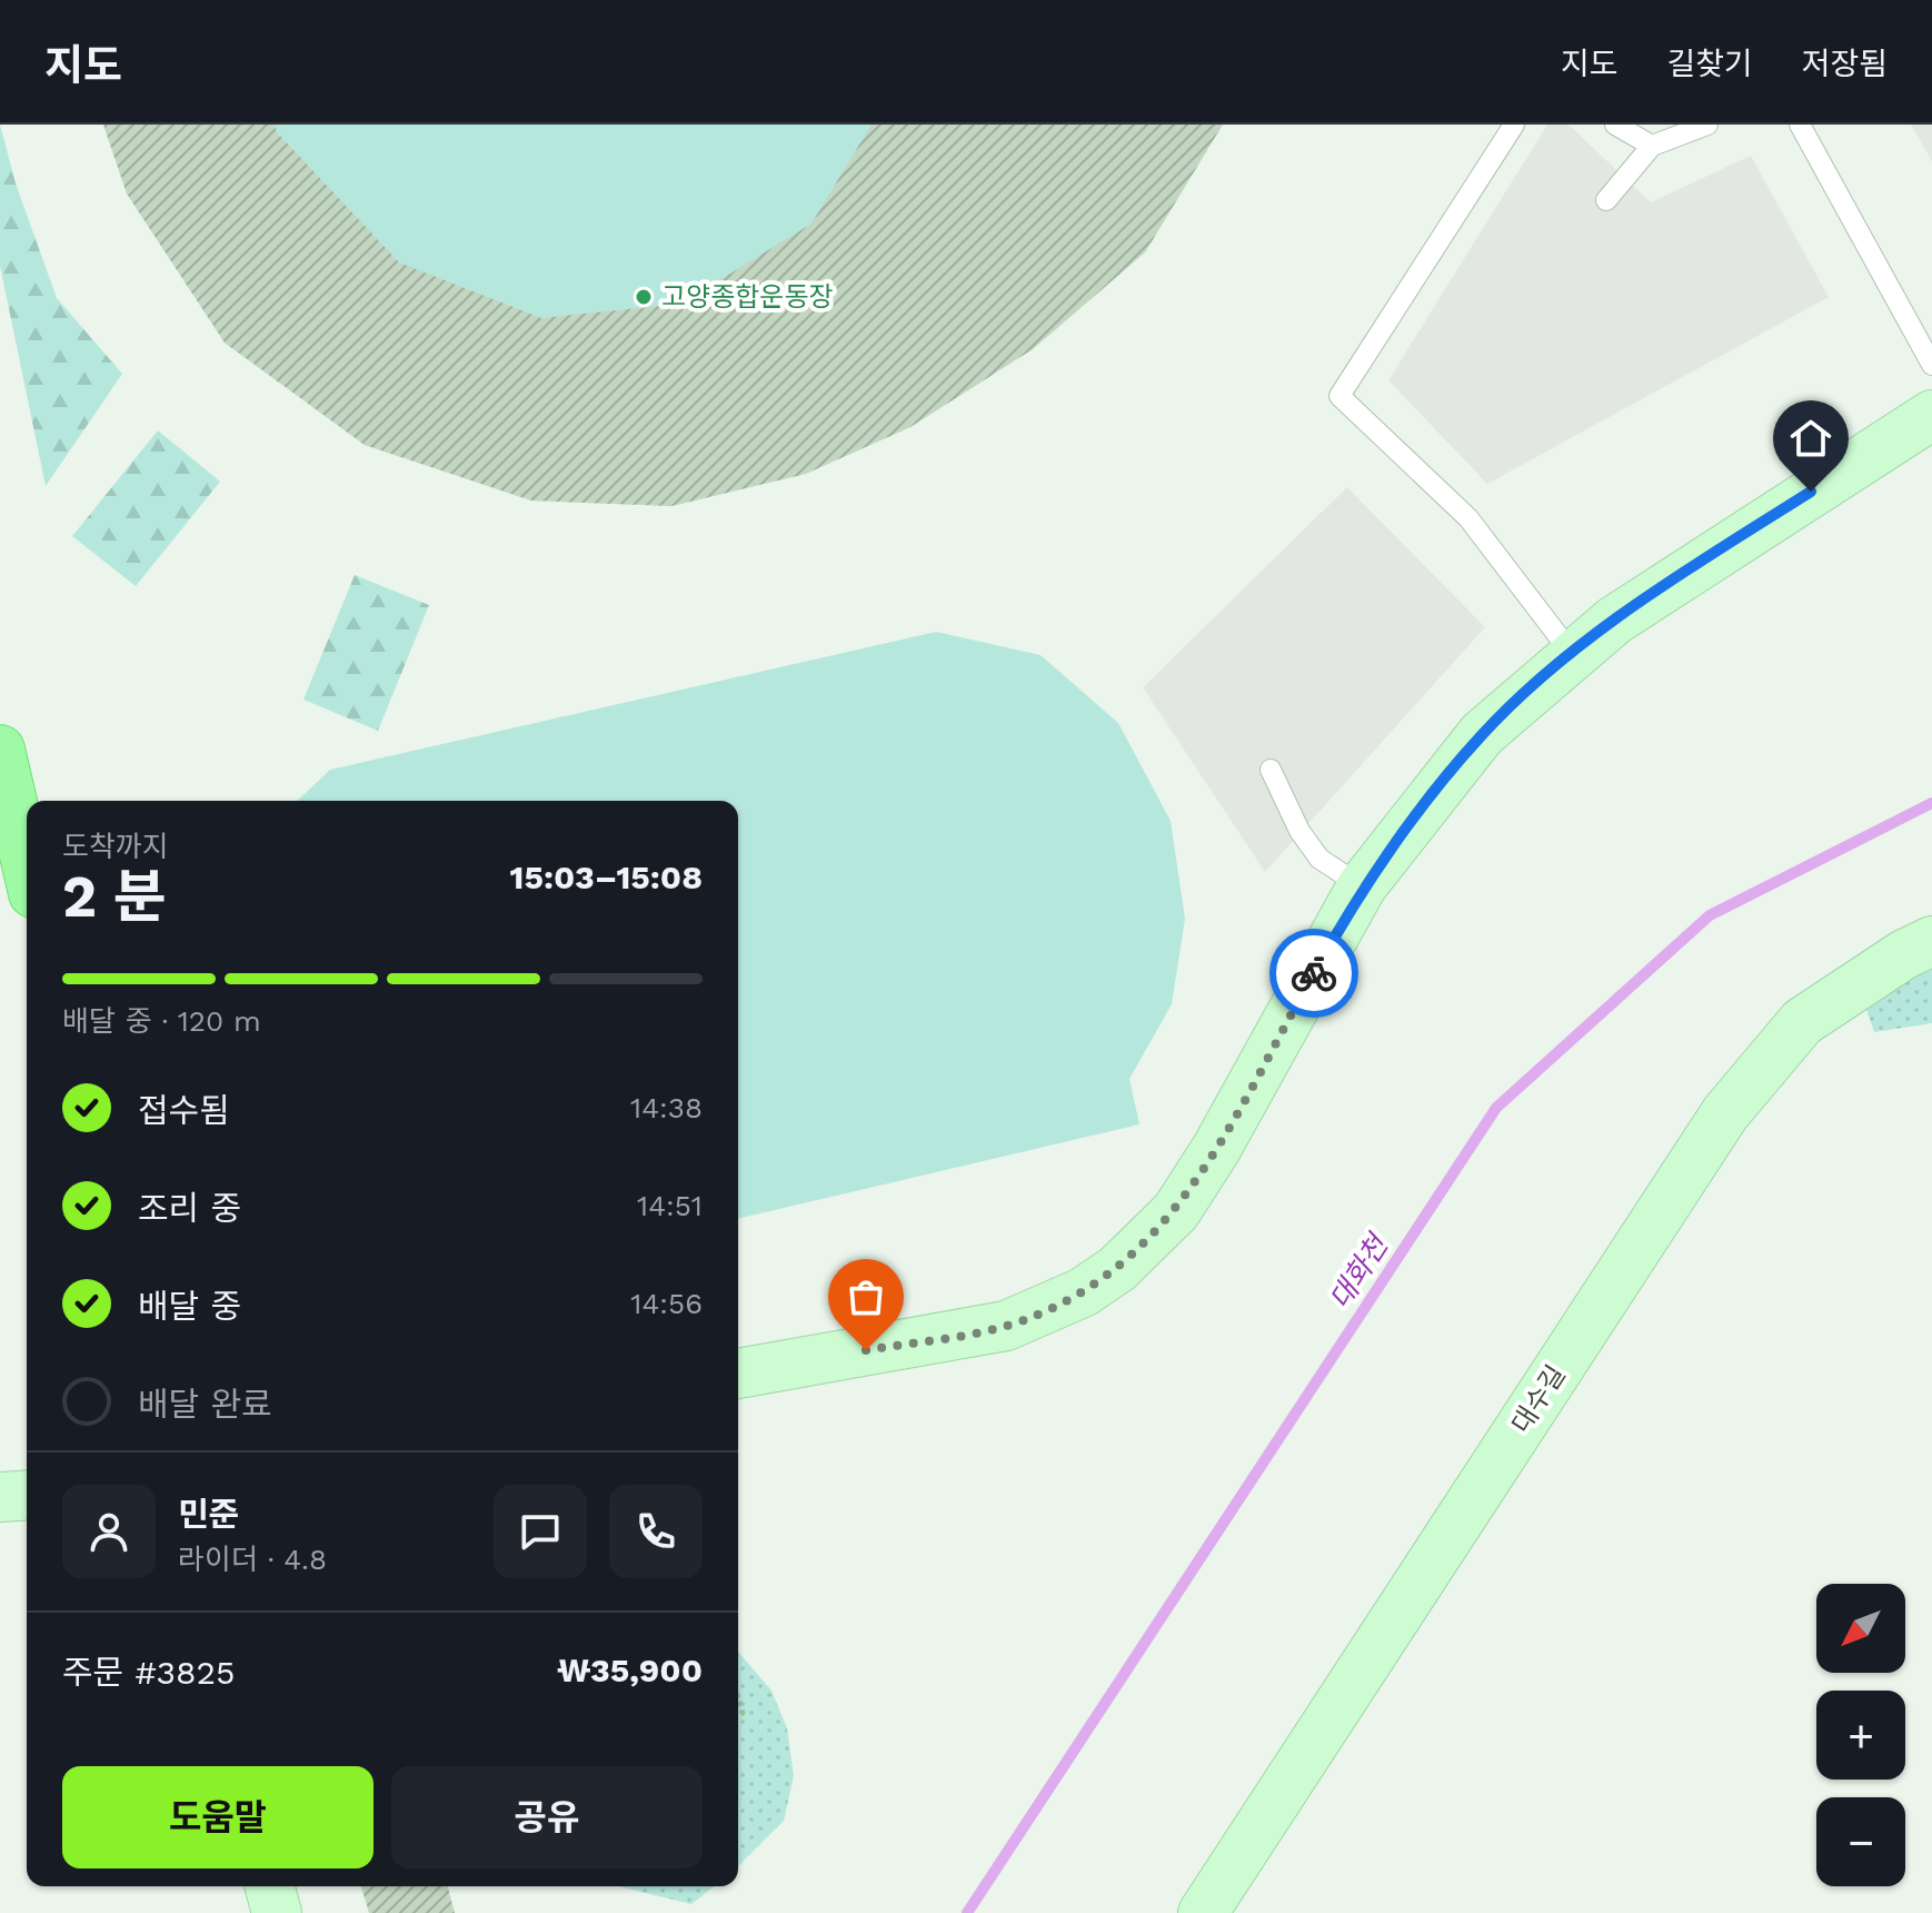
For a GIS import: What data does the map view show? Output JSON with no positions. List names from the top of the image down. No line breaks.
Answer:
{"streets":{"street":["대수길"]},"water":["대화천"],"places":["고양종합운동장"],"north":"bottom left","page":{"header":"지도","nav":["지도","길찾기","저장됨"],"heading":["2 분","도착까지","15:03–15:08"],"panel":["민준","라이더 · 4.8","주문 #3825","₩35,900"],"bar":"배달 중 · 120 m","list":[["접수됨","14:38"],["조리 중","14:51"],["배달 중","14:56"],"배달 완료"],"map_buttons":["+","−"],"buttons":["도움말","공유"]}}
